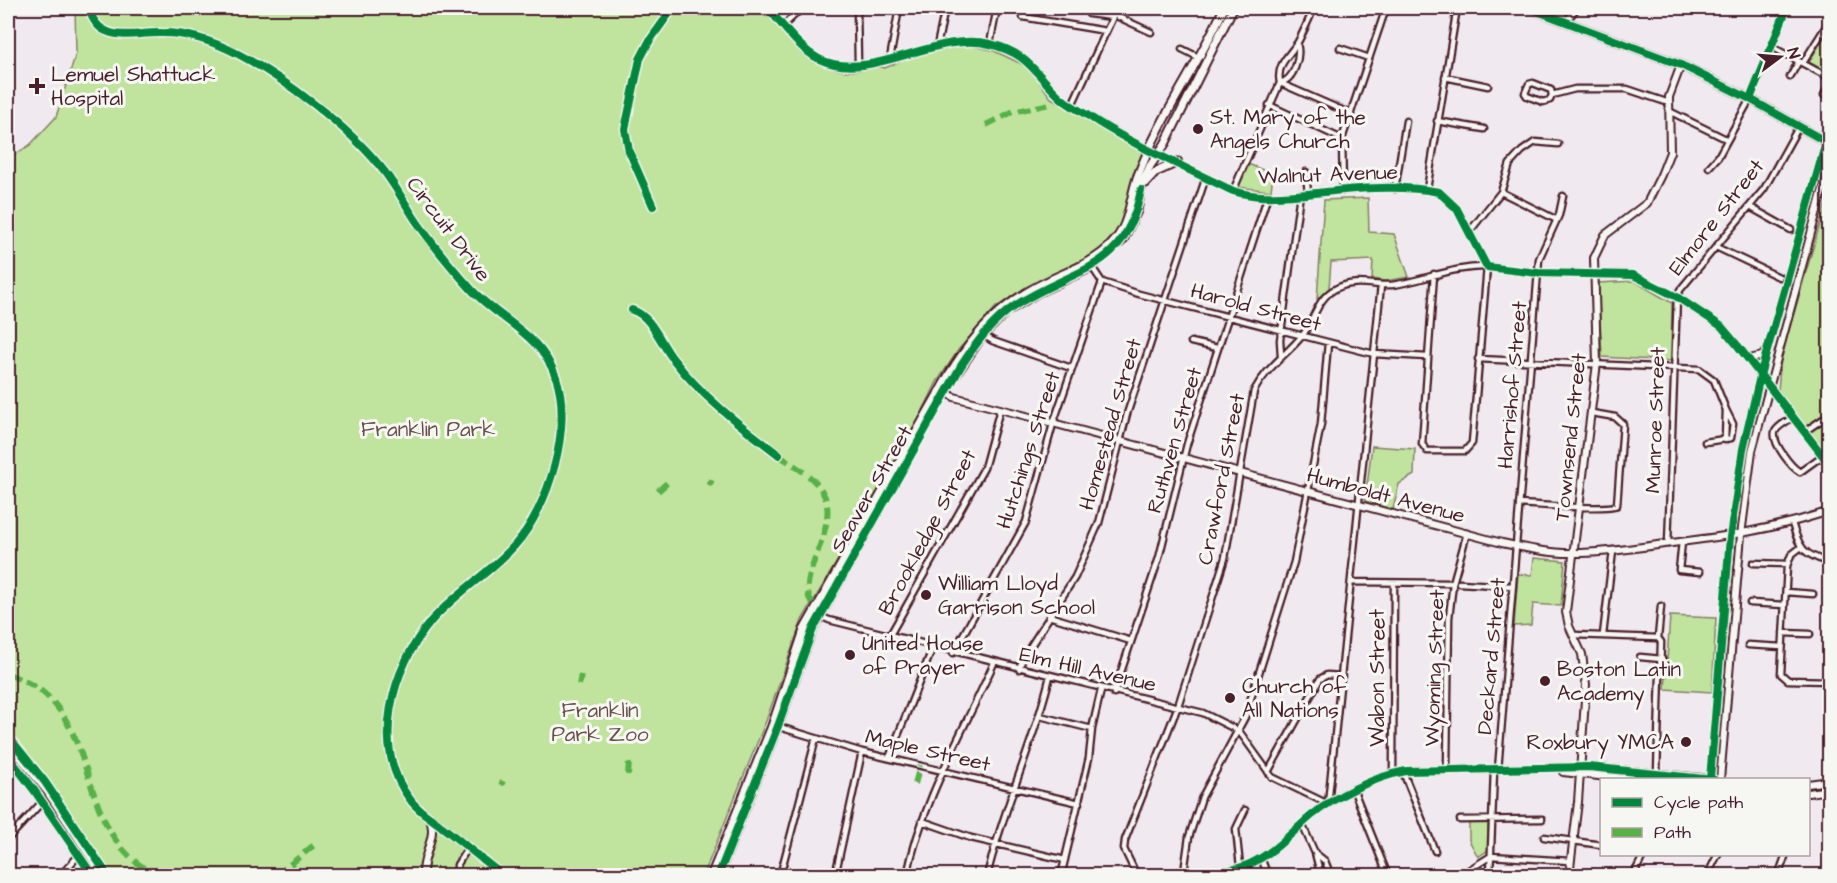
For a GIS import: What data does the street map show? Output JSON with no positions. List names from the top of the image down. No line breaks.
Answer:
{"streets":{"main road":["Walnut Avenue","Circuit Drive","Townsend Street","Seaver Street","Humboldt Avenue"],"street":["Elmore Street","Harold Street","Harrishof Street","Munroe Street","Homestead Street","Ruthven Street","Hutchings Street","Crawford Street","Brookledge Street","Deckard Street","Wyoming Street","Elm Hill Avenue","Wabon Street","Maple Street"]},"crossings":[["Walnut Avenue","Homestead Street"],["Walnut Avenue","Ruthven Street"],["Walnut Avenue","Crawford Street"],["Walnut Avenue","Seaver Street"],["Elmore Street","Munroe Street"],["Harold Street","Homestead Street"],["Harold Street","Ruthven Street"],["Harold Street","Hutchings Street"],["Harold Street","Crawford Street"],["Harrishof Street","Humboldt Avenue"],["Harrishof Street","Deckard Street"],["Munroe Street","Humboldt Avenue"],["Homestead Street","Humboldt Avenue"],["Homestead Street","Elm Hill Avenue"],["Townsend Street","Humboldt Avenue"],["Ruthven Street","Humboldt Avenue"],["Ruthven Street","Elm Hill Avenue"],["Hutchings Street","Humboldt Avenue"],["Hutchings Street","Elm Hill Avenue"],["Crawford Street","Humboldt Avenue"],["Crawford Street","Elm Hill Avenue"],["Seaver Street","Humboldt Avenue"],["Seaver Street","Elm Hill Avenue"],["Seaver Street","Maple Street"],["Humboldt Avenue","Brookledge Street"],["Humboldt Avenue","Deckard Street"],["Humboldt Avenue","Wyoming Street"],["Brookledge Street","Elm Hill Avenue"]],"parks":["Franklin Park","Franklin Park Zoo"],"places":{"health":["Lemuel Shattuck Hospital"],"other":["St. Mary of the Angels Church","William Lloyd Garrison School","United House of Prayer","Boston Latin Academy","Church of All Nations","Roxbury YMCA"]},"legend":["Cycle path","Path"],"north":"right"}
